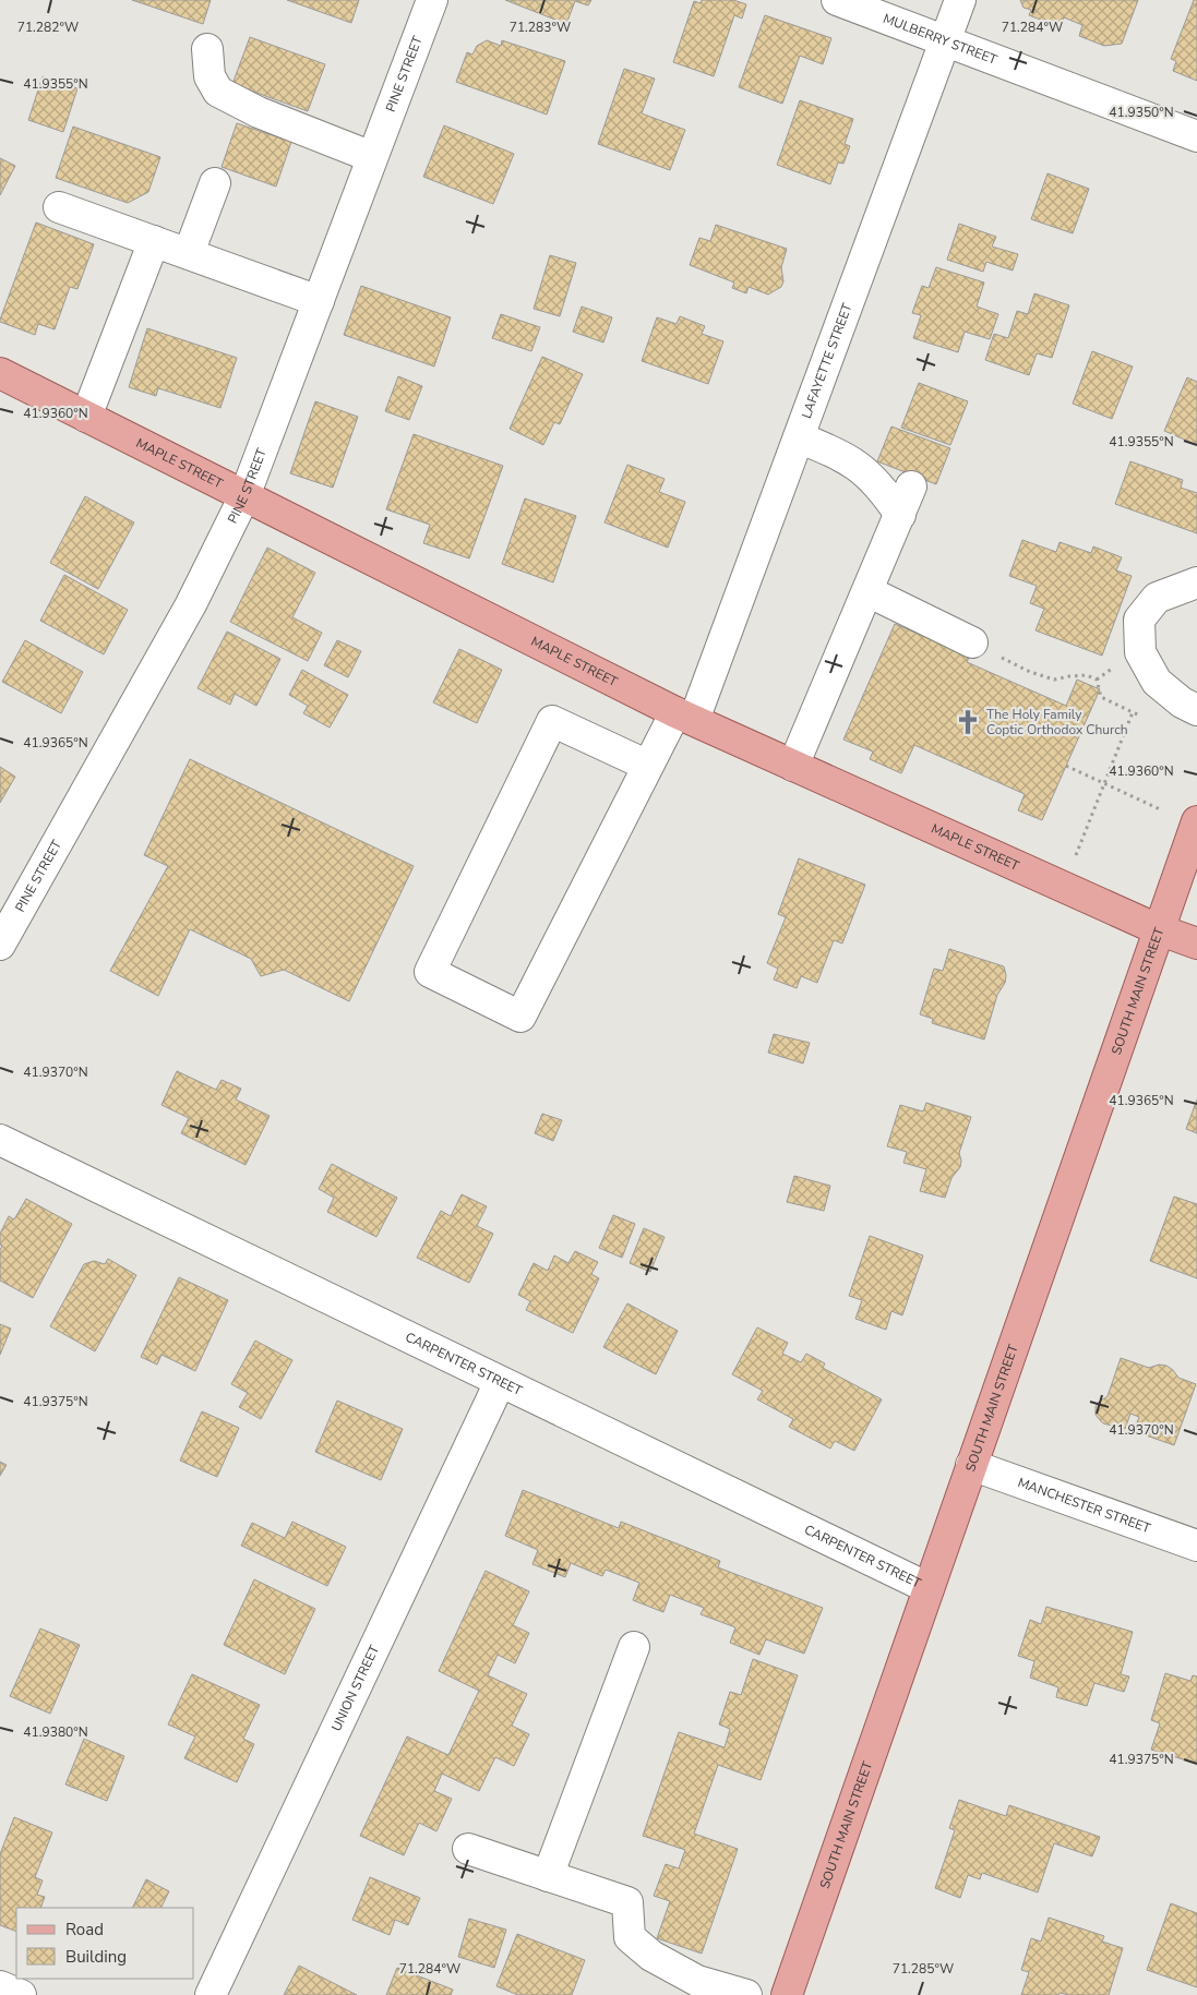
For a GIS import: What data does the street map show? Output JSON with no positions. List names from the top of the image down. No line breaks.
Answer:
{"streets":{"main road":["MAPLE STREET","SOUTH MAIN STREET"],"street":["MULBERRY STREET","PINE STREET","LAFAYETTE STREET","CARPENTER STREET","MANCHESTER STREET","UNION STREET"]},"crossings":[["MULBERRY STREET","LAFAYETTE STREET"],["PINE STREET","MAPLE STREET"],["LAFAYETTE STREET","MAPLE STREET"],["MAPLE STREET","SOUTH MAIN STREET"],["SOUTH MAIN STREET","CARPENTER STREET"],["SOUTH MAIN STREET","MANCHESTER STREET"],["CARPENTER STREET","UNION STREET"]],"places":{"church":["The Holy Family Coptic Orthodox Church"]},"legend":["Road","Building"],"coordinates":["71.282°W","71.283°W","71.284°W","41.9355°N","41.9350°N","41.9360°N","41.9365°N","41.9370°N","41.9375°N","41.9380°N","71.285°W"]}
